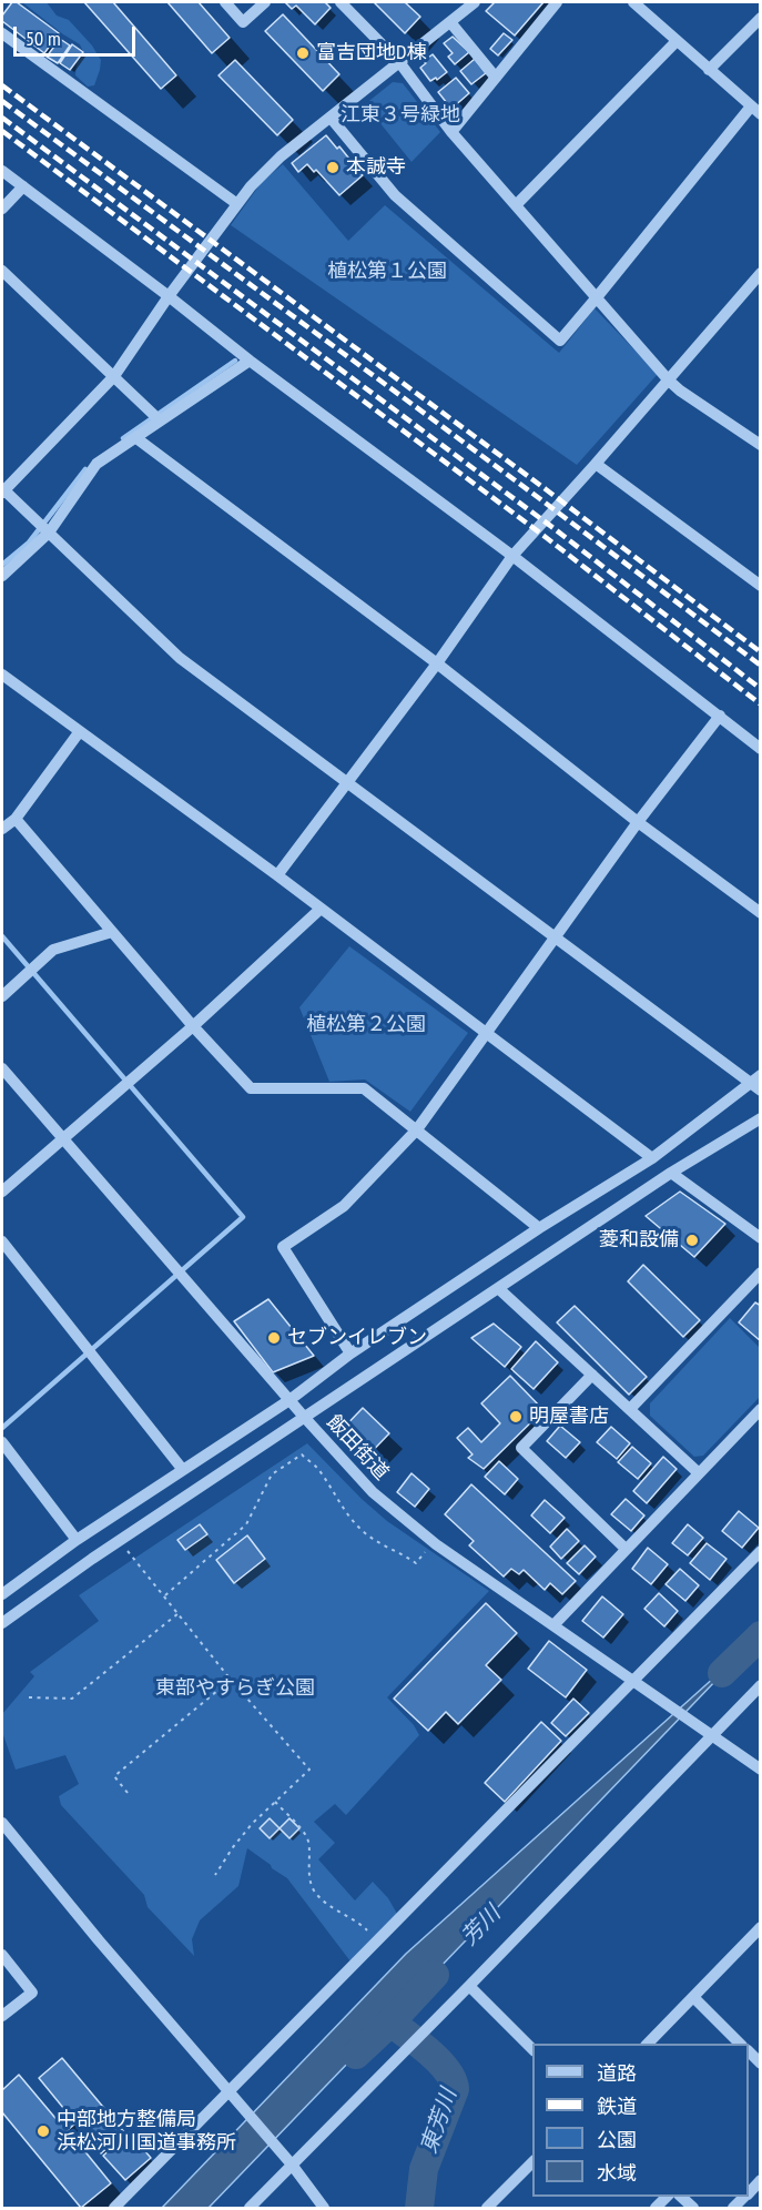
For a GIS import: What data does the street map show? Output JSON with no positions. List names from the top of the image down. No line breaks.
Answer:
{"streets":{"street":["飯田街道"]},"water":["芳川","東芳川"],"parks":["江東３号緑地","植松第１公園","植松第２公園","東部やすらぎ公園"],"places":["富吉団地D棟","本誠寺","菱和設備","セブンイレブン","明屋書店","中部地方整備局 浜松河川国道事務所"],"legend":["道路","鉄道","公園","水域"],"scale_bar":"50 m"}
